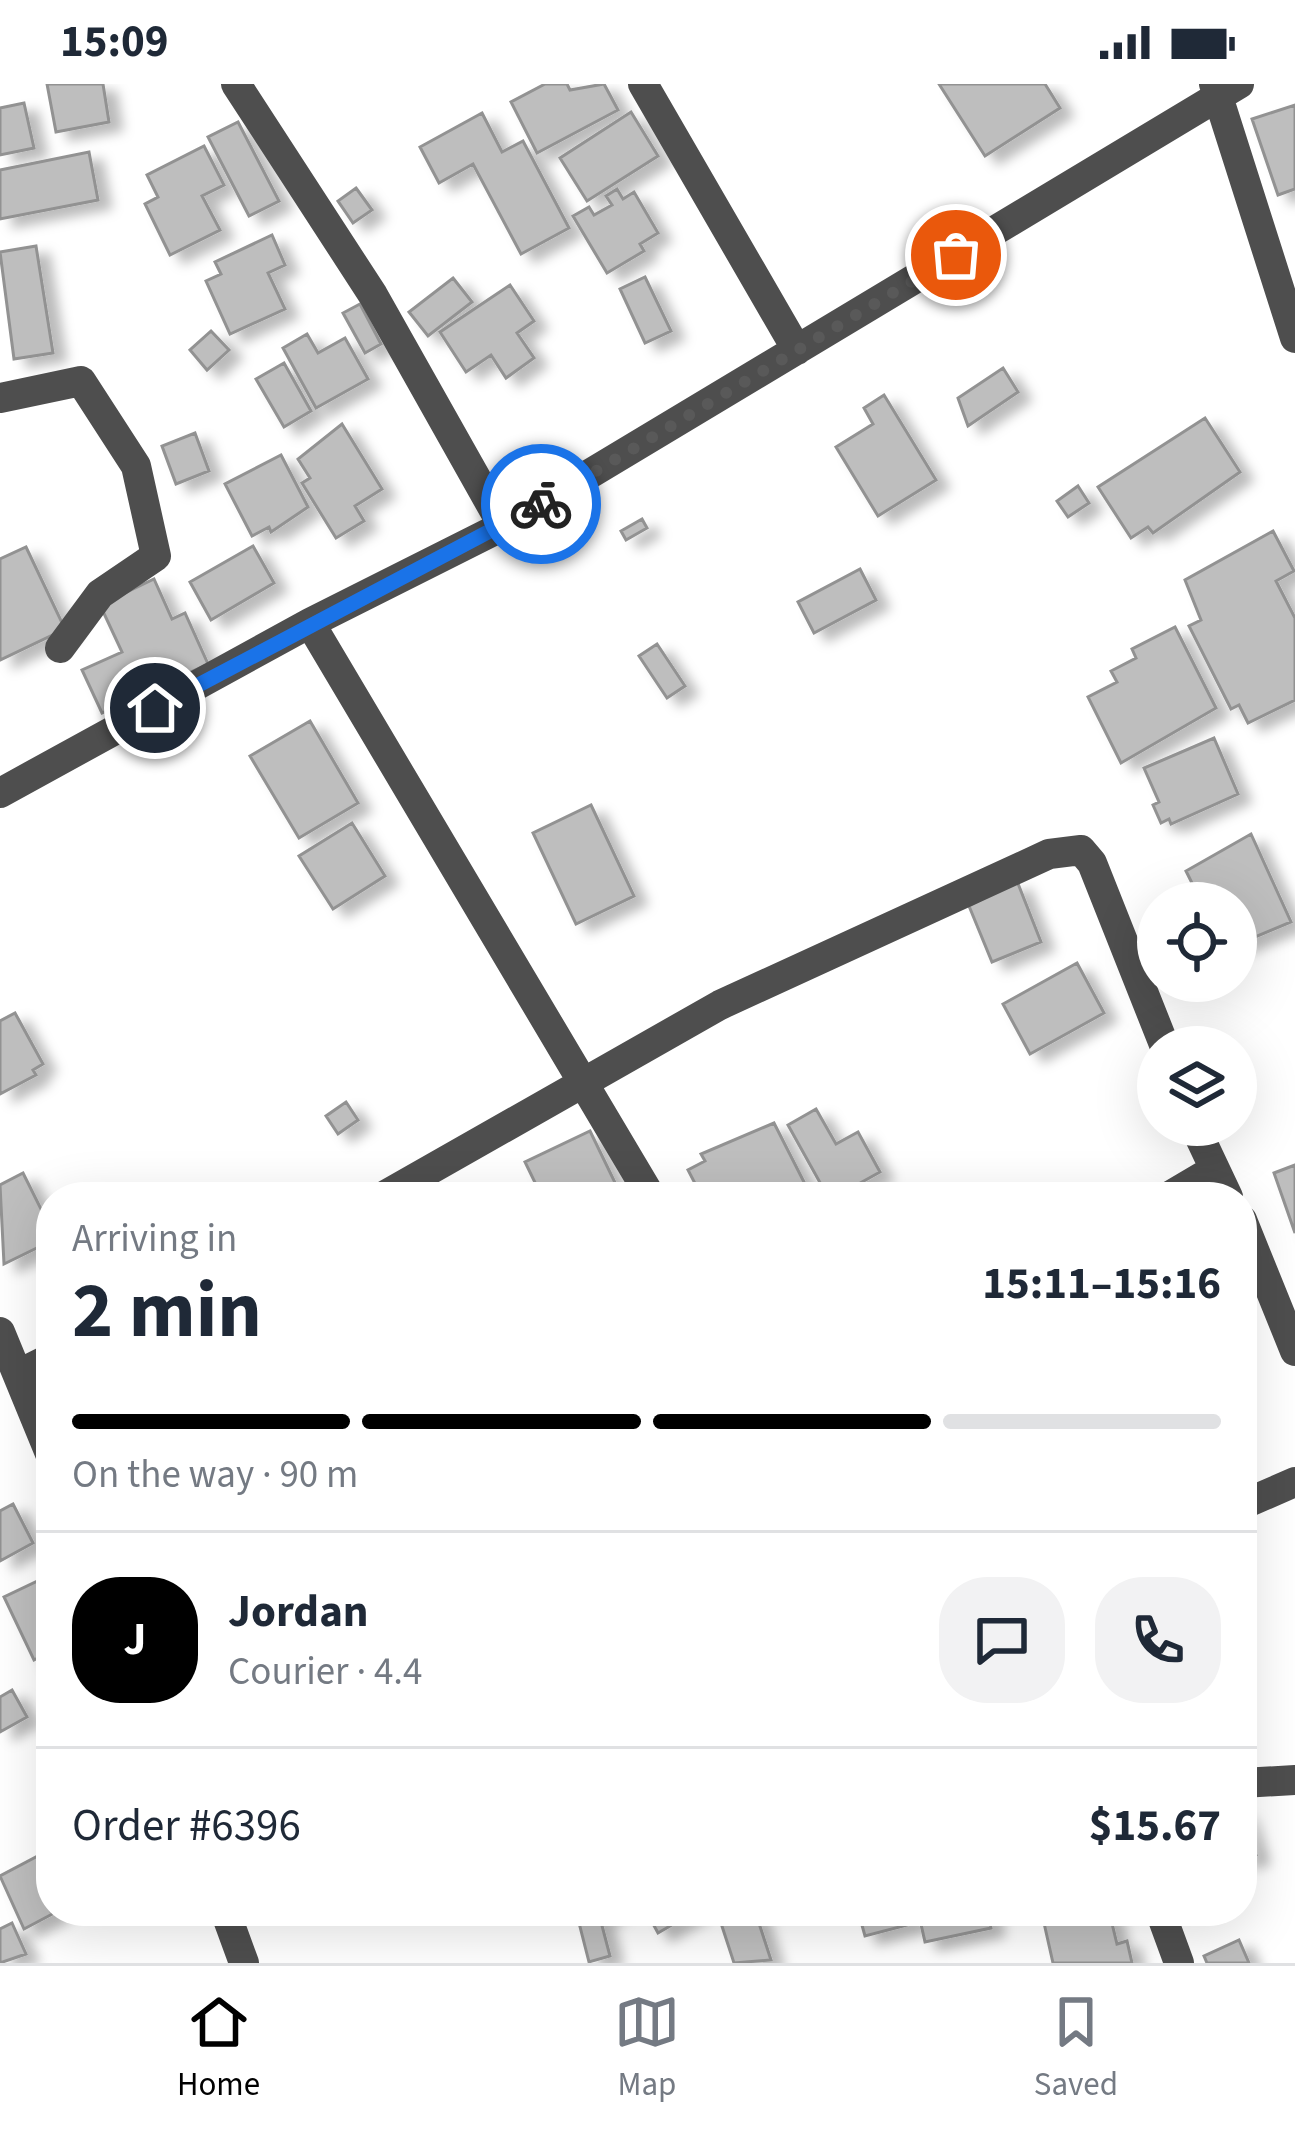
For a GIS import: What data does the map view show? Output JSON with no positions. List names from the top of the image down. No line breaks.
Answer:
{"page":{"status":"15:09","heading":["2 min","Arriving in","15:11–15:16"],"panel":["Jordan","Courier · 4.4","Order #6396","$15.67"],"bar":"On the way · 90 m","round":"J","tabs":["Home","Map","Saved"]}}
